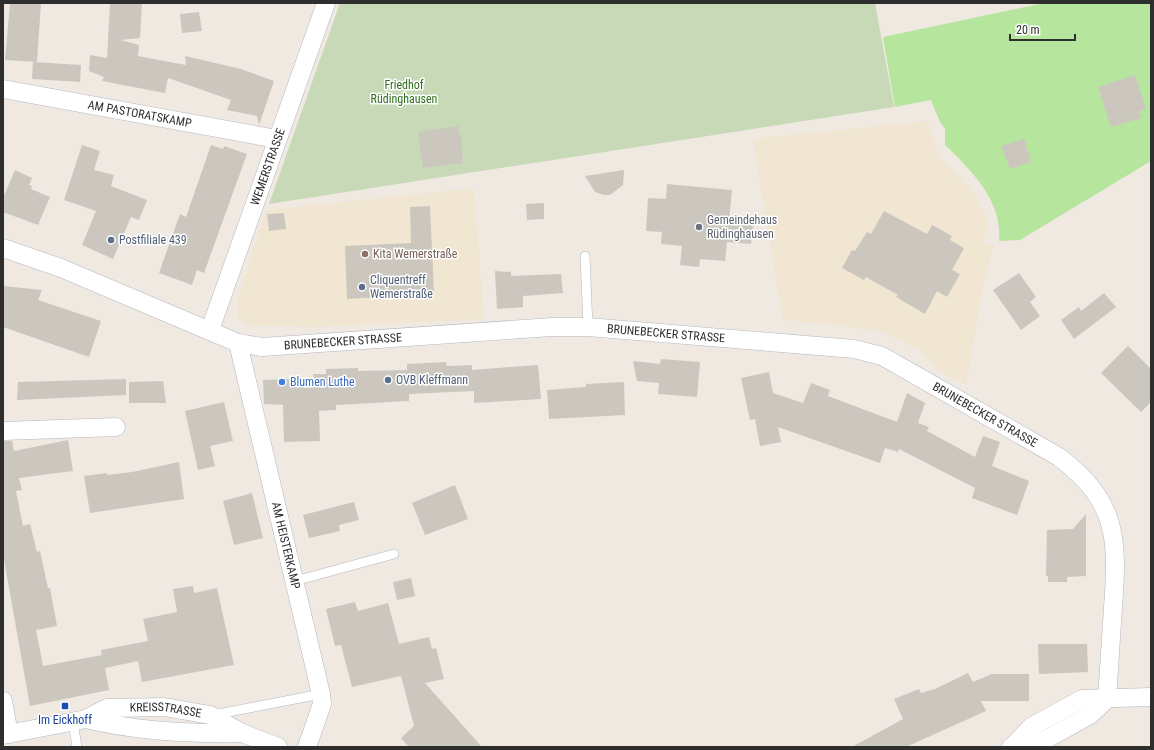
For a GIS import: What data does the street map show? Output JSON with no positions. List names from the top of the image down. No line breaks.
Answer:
{"streets":{"street":["AM PASTORATSKAMP","WEMERSTRASSE","BRUNEBECKER STRASSE","AM HEISTERKAMP","KREISSTRASSE"]},"crossings":[["AM PASTORATSKAMP","WEMERSTRASSE"],["WEMERSTRASSE","BRUNEBECKER STRASSE"],["BRUNEBECKER STRASSE","AM HEISTERKAMP"]],"parks":["Friedhof Rüdinghausen"],"places":{"other":["Gemeindehaus Rüdinghausen","Postfiliale 439","Kita Wemerstraße","Cliquentreff Wemerstraße","OVB Kleffmann","Blumen Luthe"],"transit":["Im Eickhoff"]},"scale_bar":"20 m"}
